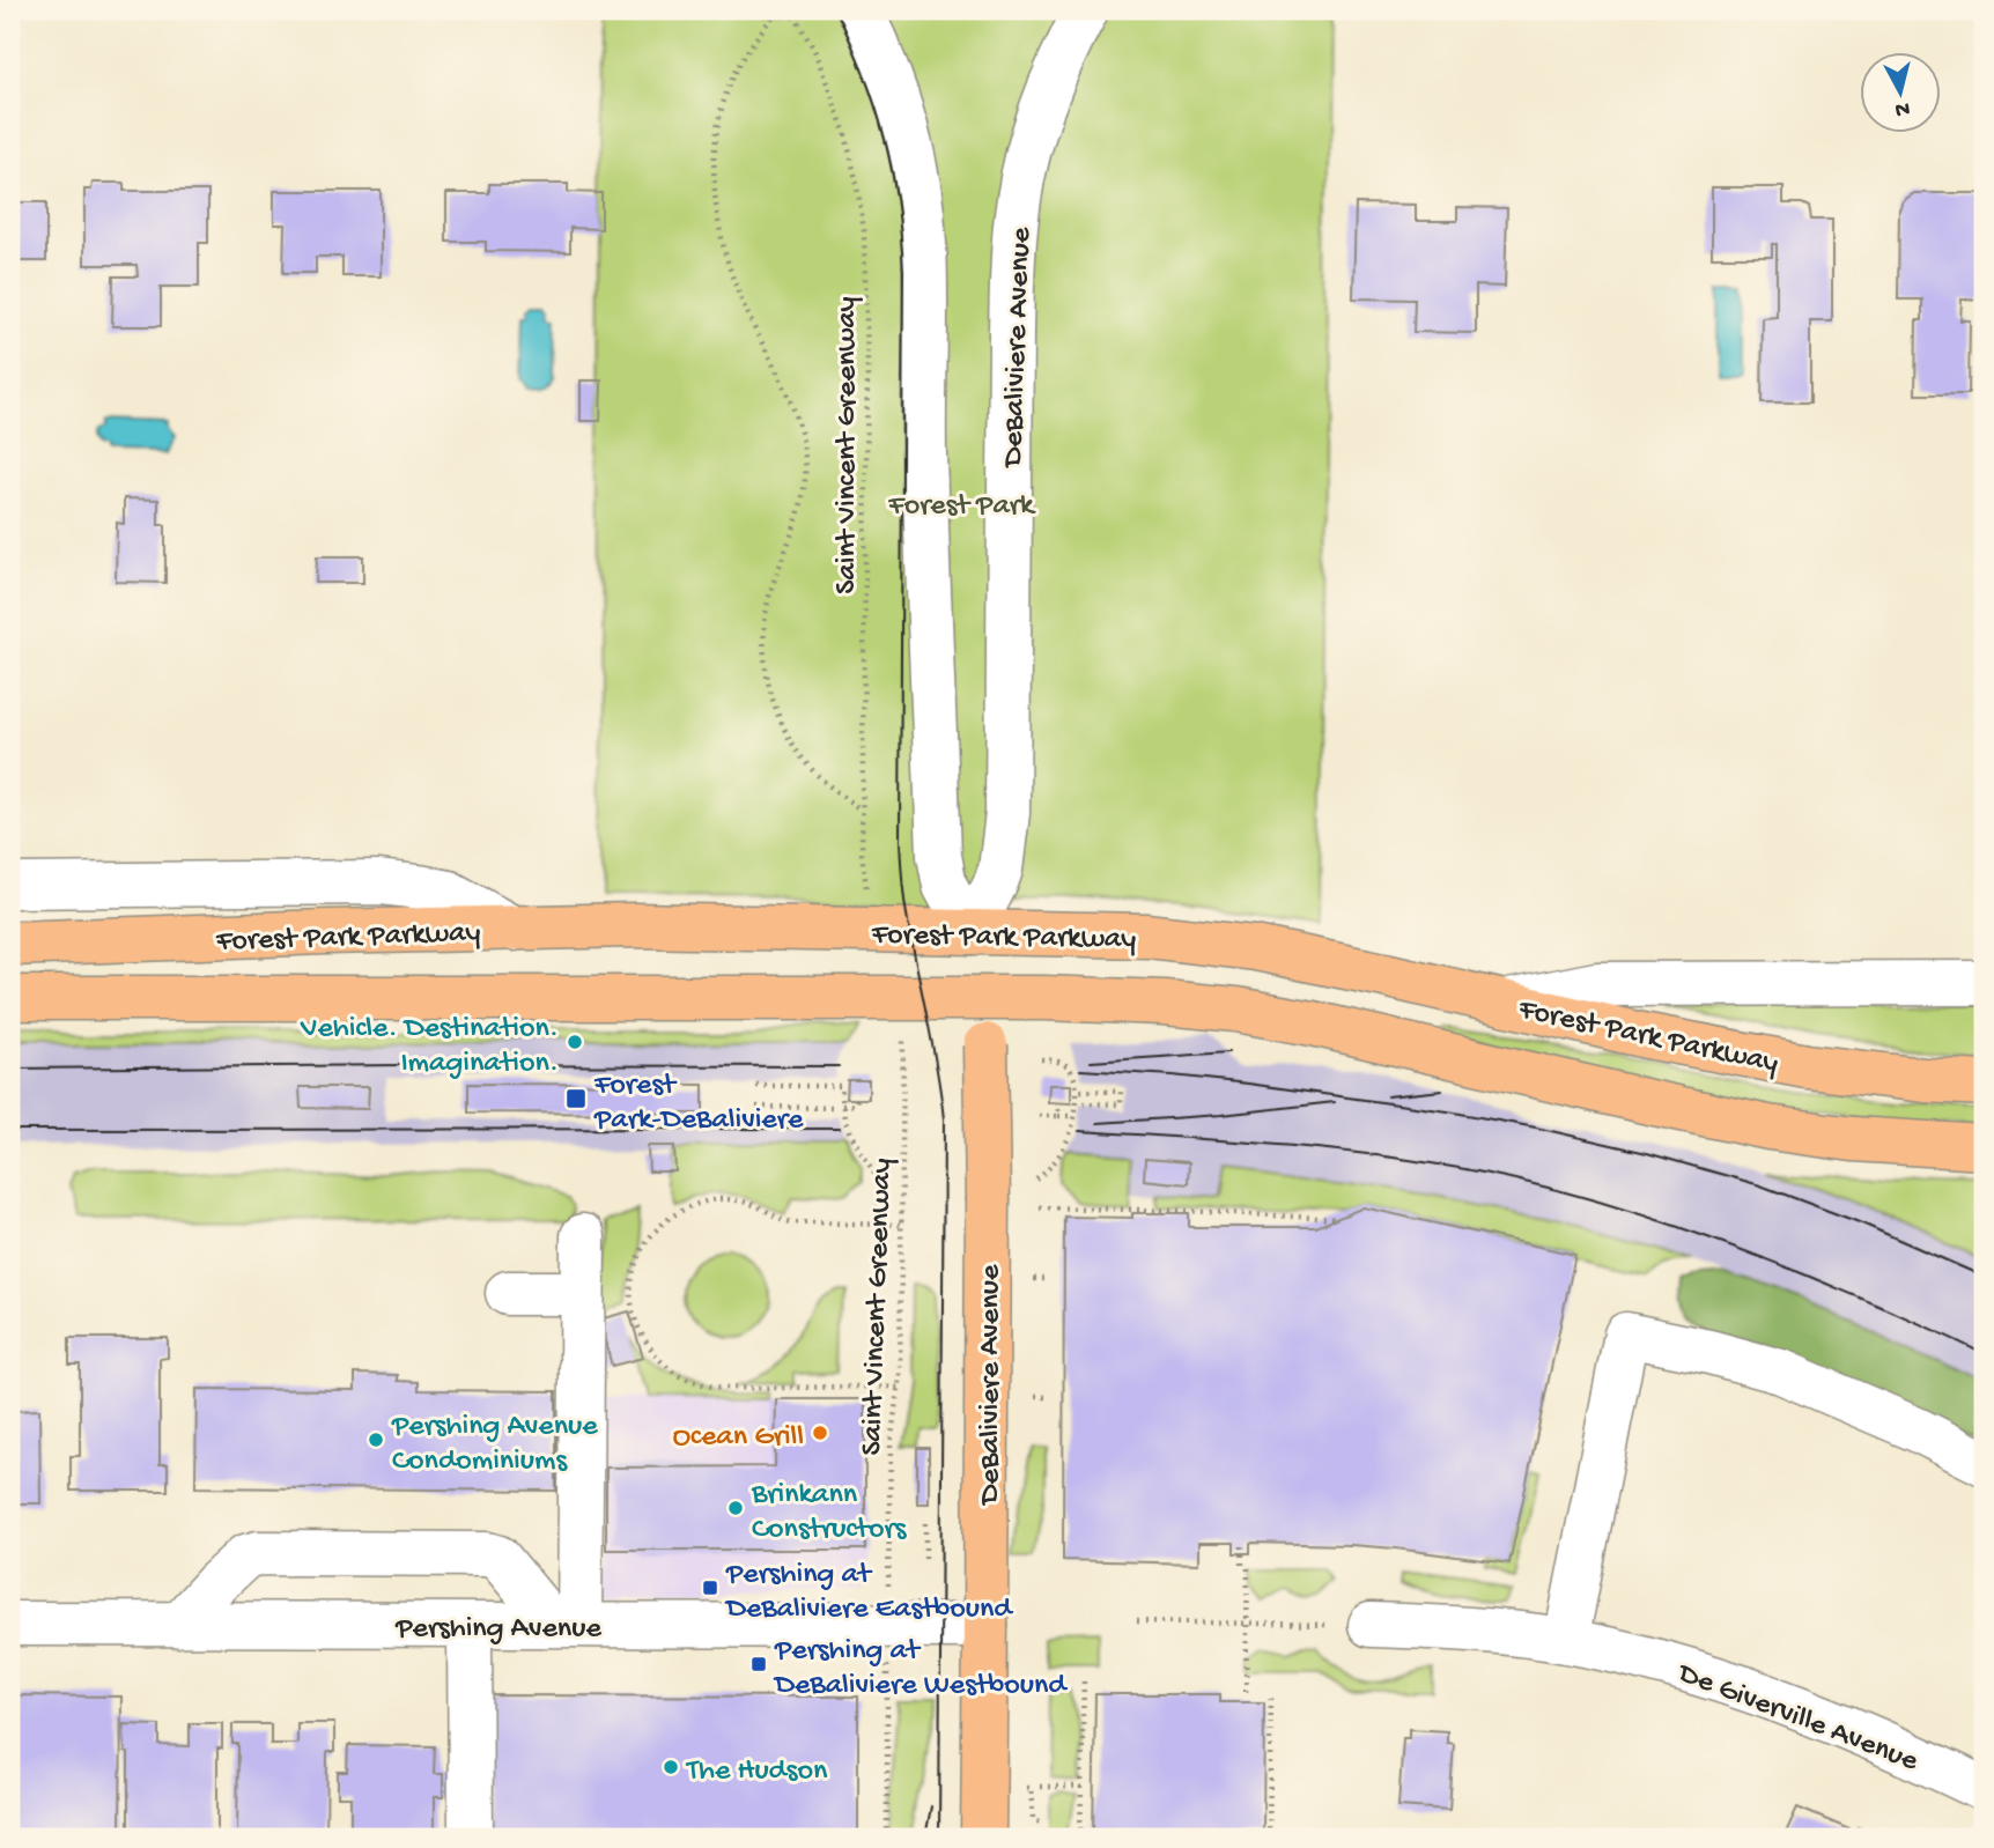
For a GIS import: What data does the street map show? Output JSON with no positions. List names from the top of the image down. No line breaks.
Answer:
{"streets":{"main road":["DeBaliviere Avenue","Forest Park Parkway"],"street":["Pershing Avenue","De Giverville Avenue"],"path":["Saint Vincent Greenway"]},"crossings":[["DeBaliviere Avenue","Forest Park Parkway"],["DeBaliviere Avenue","Pershing Avenue"]],"parks":["Forest Park"],"places":{"other":["Vehicle. Destination. Imagination.","Ocean Grill","Pershing Avenue Condominiums","Brinkann Constructors","The Hudson"],"transit":["Forest Park-DeBaliviere","Pershing at DeBaliviere Eastbound","Pershing at DeBaliviere Westbound"]},"north":"bottom"}
